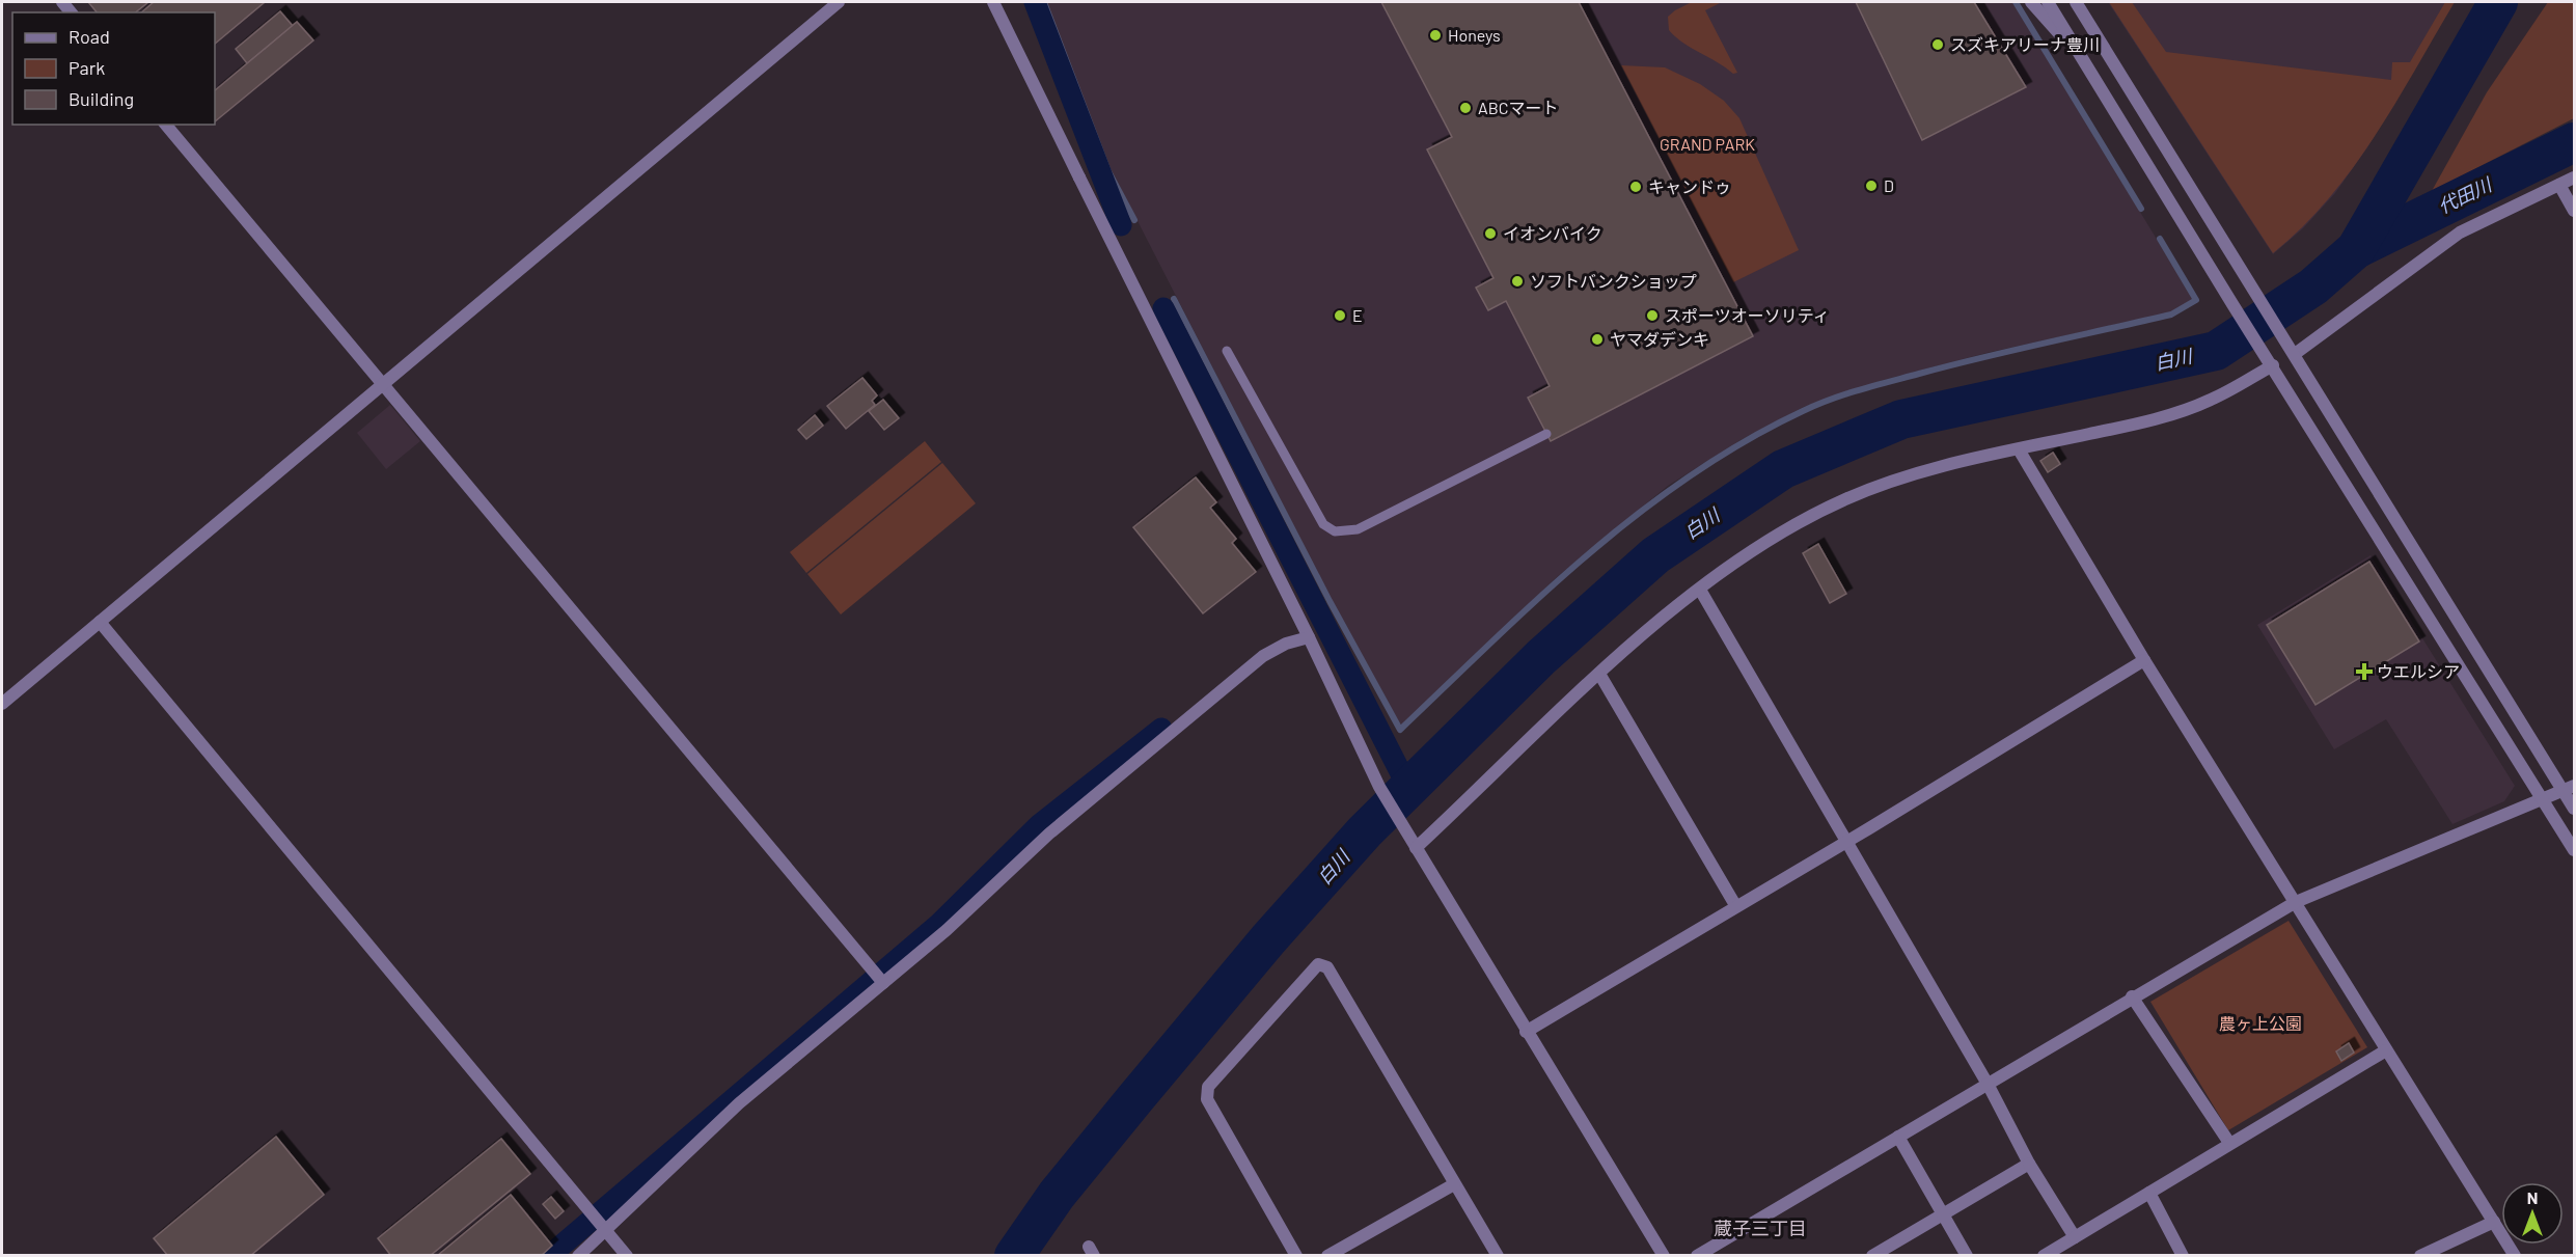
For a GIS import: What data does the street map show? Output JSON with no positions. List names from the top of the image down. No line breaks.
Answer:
{"districts":["蔵子三丁目"],"water":["代田川","白川"],"parks":["GRAND PARK","農ヶ上公園"],"places":{"other":["Honeys","スズキアリーナ豊川","ABCマート","D","キャンドゥ","イオンバイク","ソフトバンクショップ","E","スポーツオーソリティ","ヤマダデンキ"],"health":["ウエルシア"]},"legend":["Road","Park","Building"],"north":"top"}
